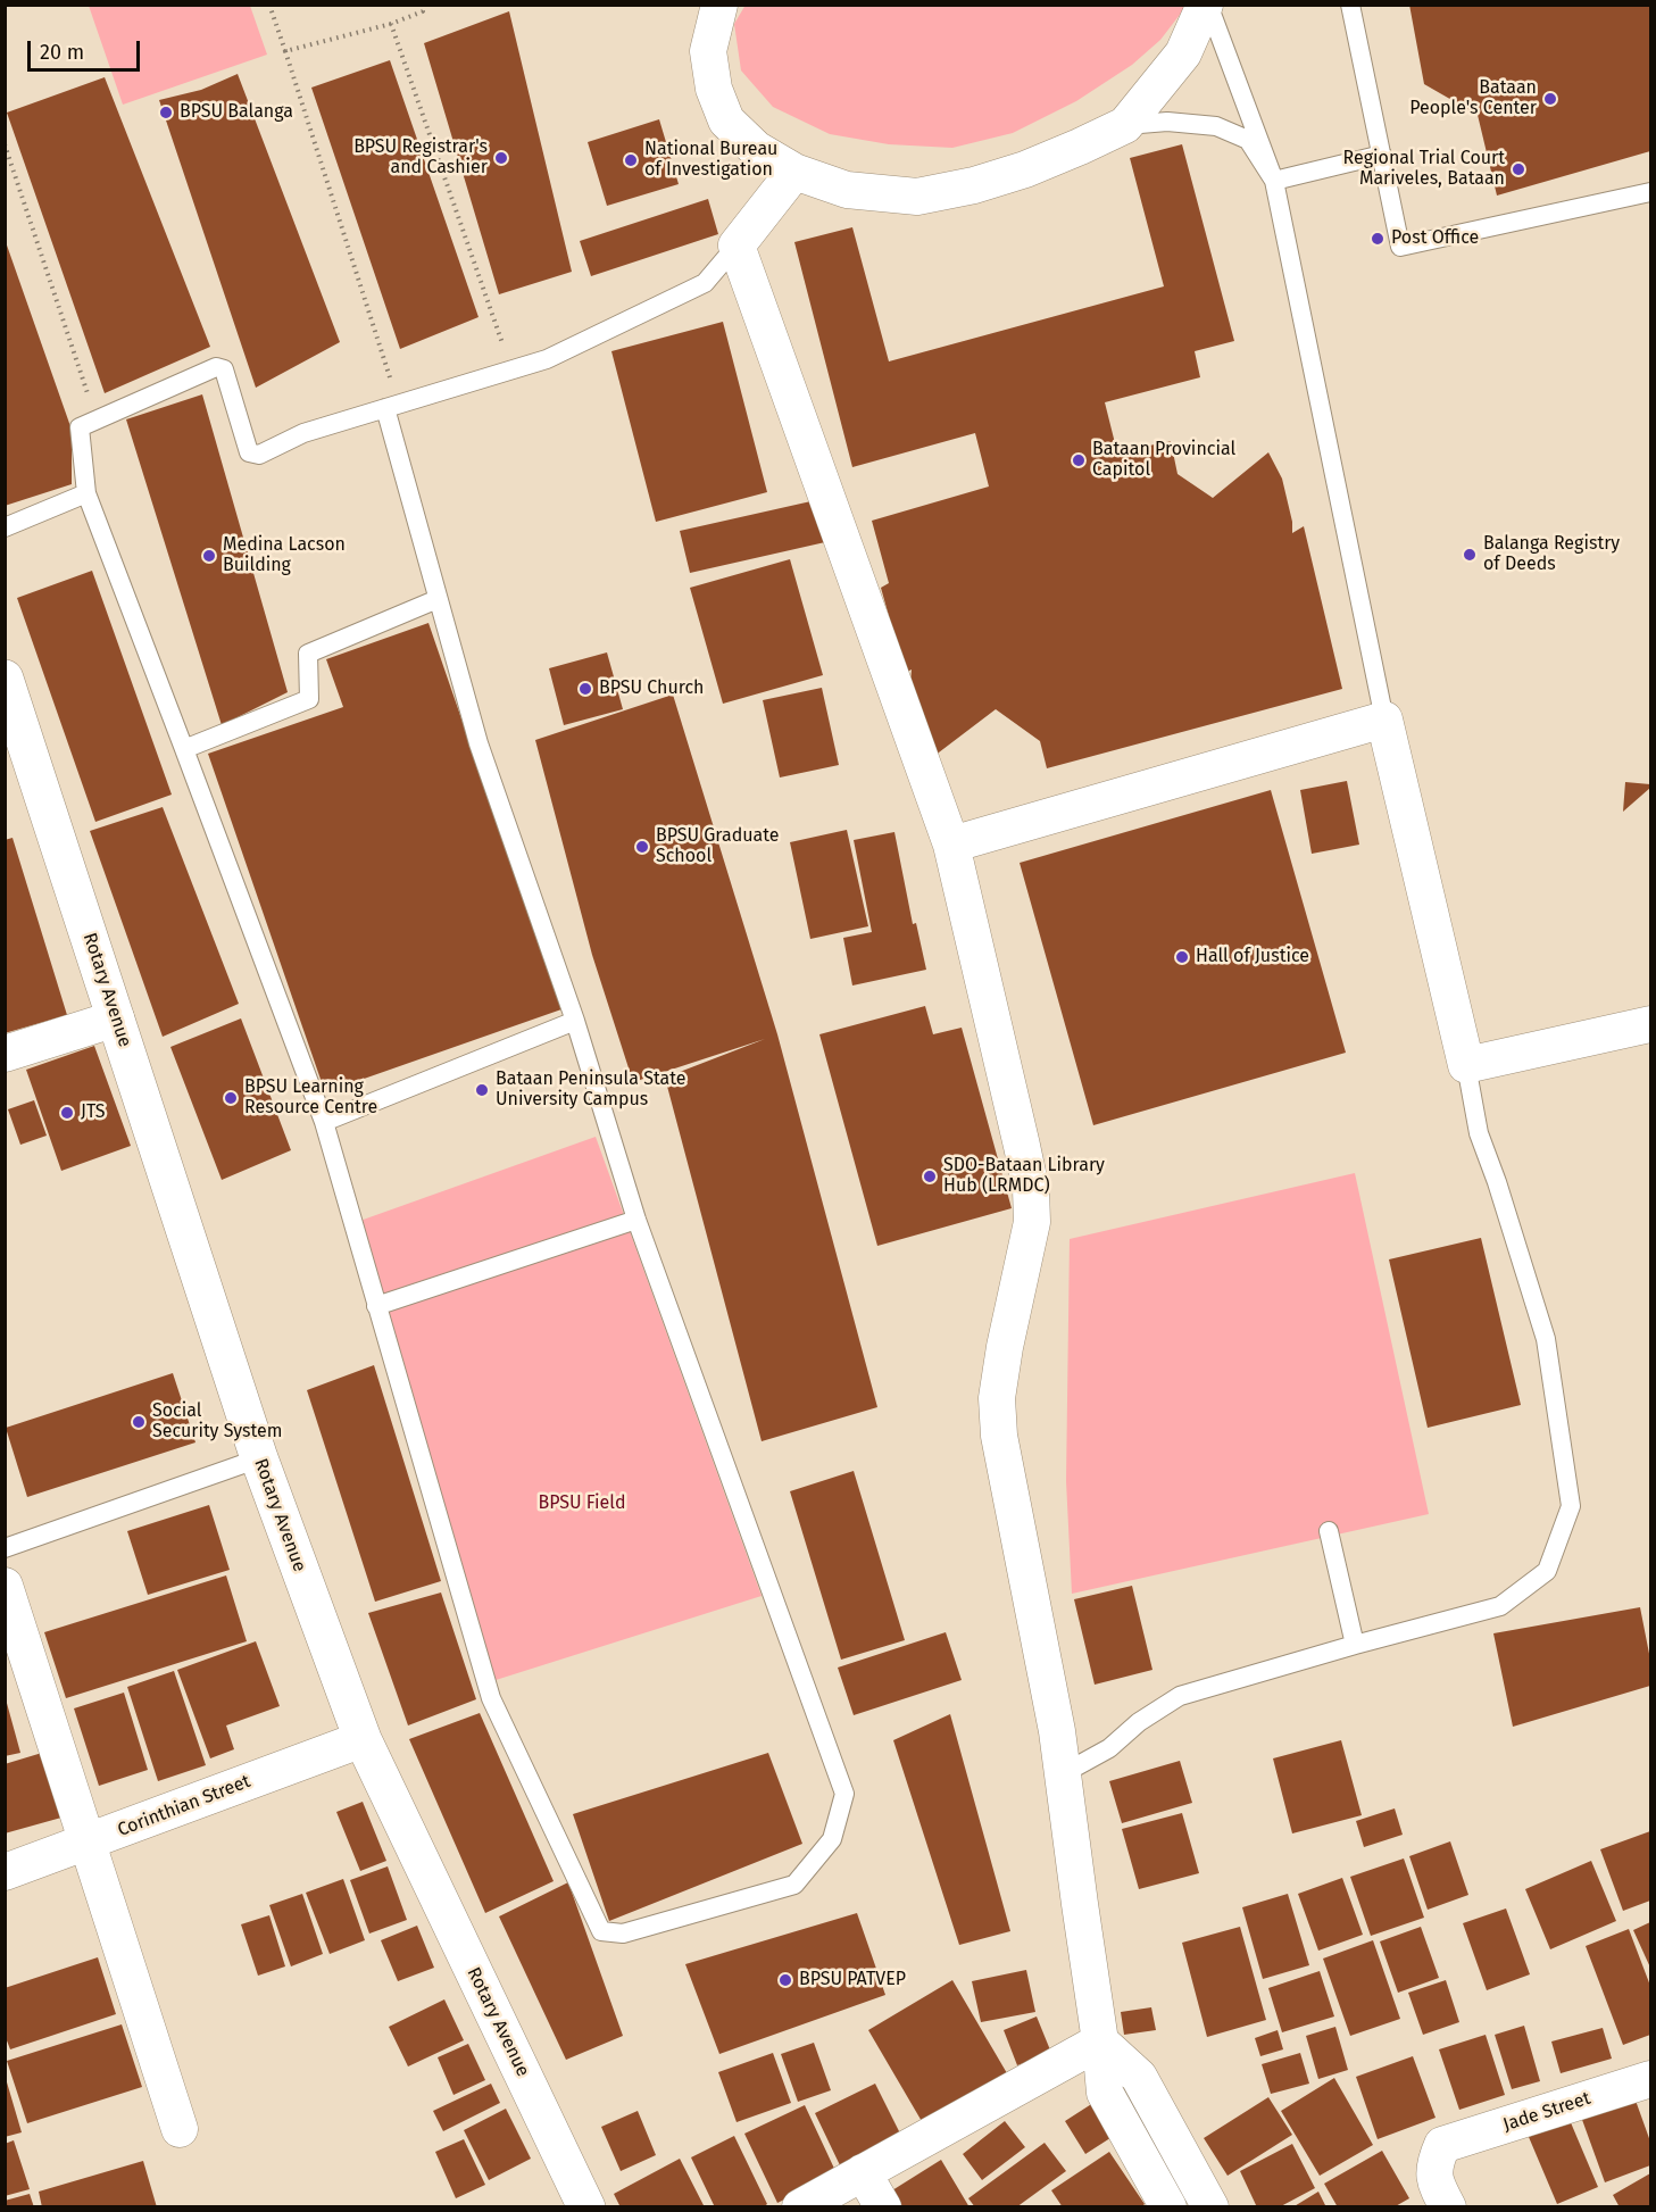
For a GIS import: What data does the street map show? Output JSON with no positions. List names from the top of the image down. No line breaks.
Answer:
{"streets":{"main road":["Rotary Avenue"],"street":["Corinthian Street","Jade Street"]},"crossings":[["Rotary Avenue","Corinthian Street"]],"parks":["BPSU Field"],"places":["Bataan People's Center","BPSU Balanga","BPSU Registrar's and Cashier","National Bureau of Investigation","Regional Trial Court Mariveles, Bataan","Post Office","Bataan Provincial Capitol","Balanga Registry of Deeds","Medina Lacson Building","BPSU Church","BPSU Graduate School","Hall of Justice","Bataan Peninsula State University Campus","BPSU Learning Resource Centre","JTS","SDO-Bataan Library Hub (LRMDC)","Social Security System","BPSU PATVEP"],"scale_bar":"20 m"}
